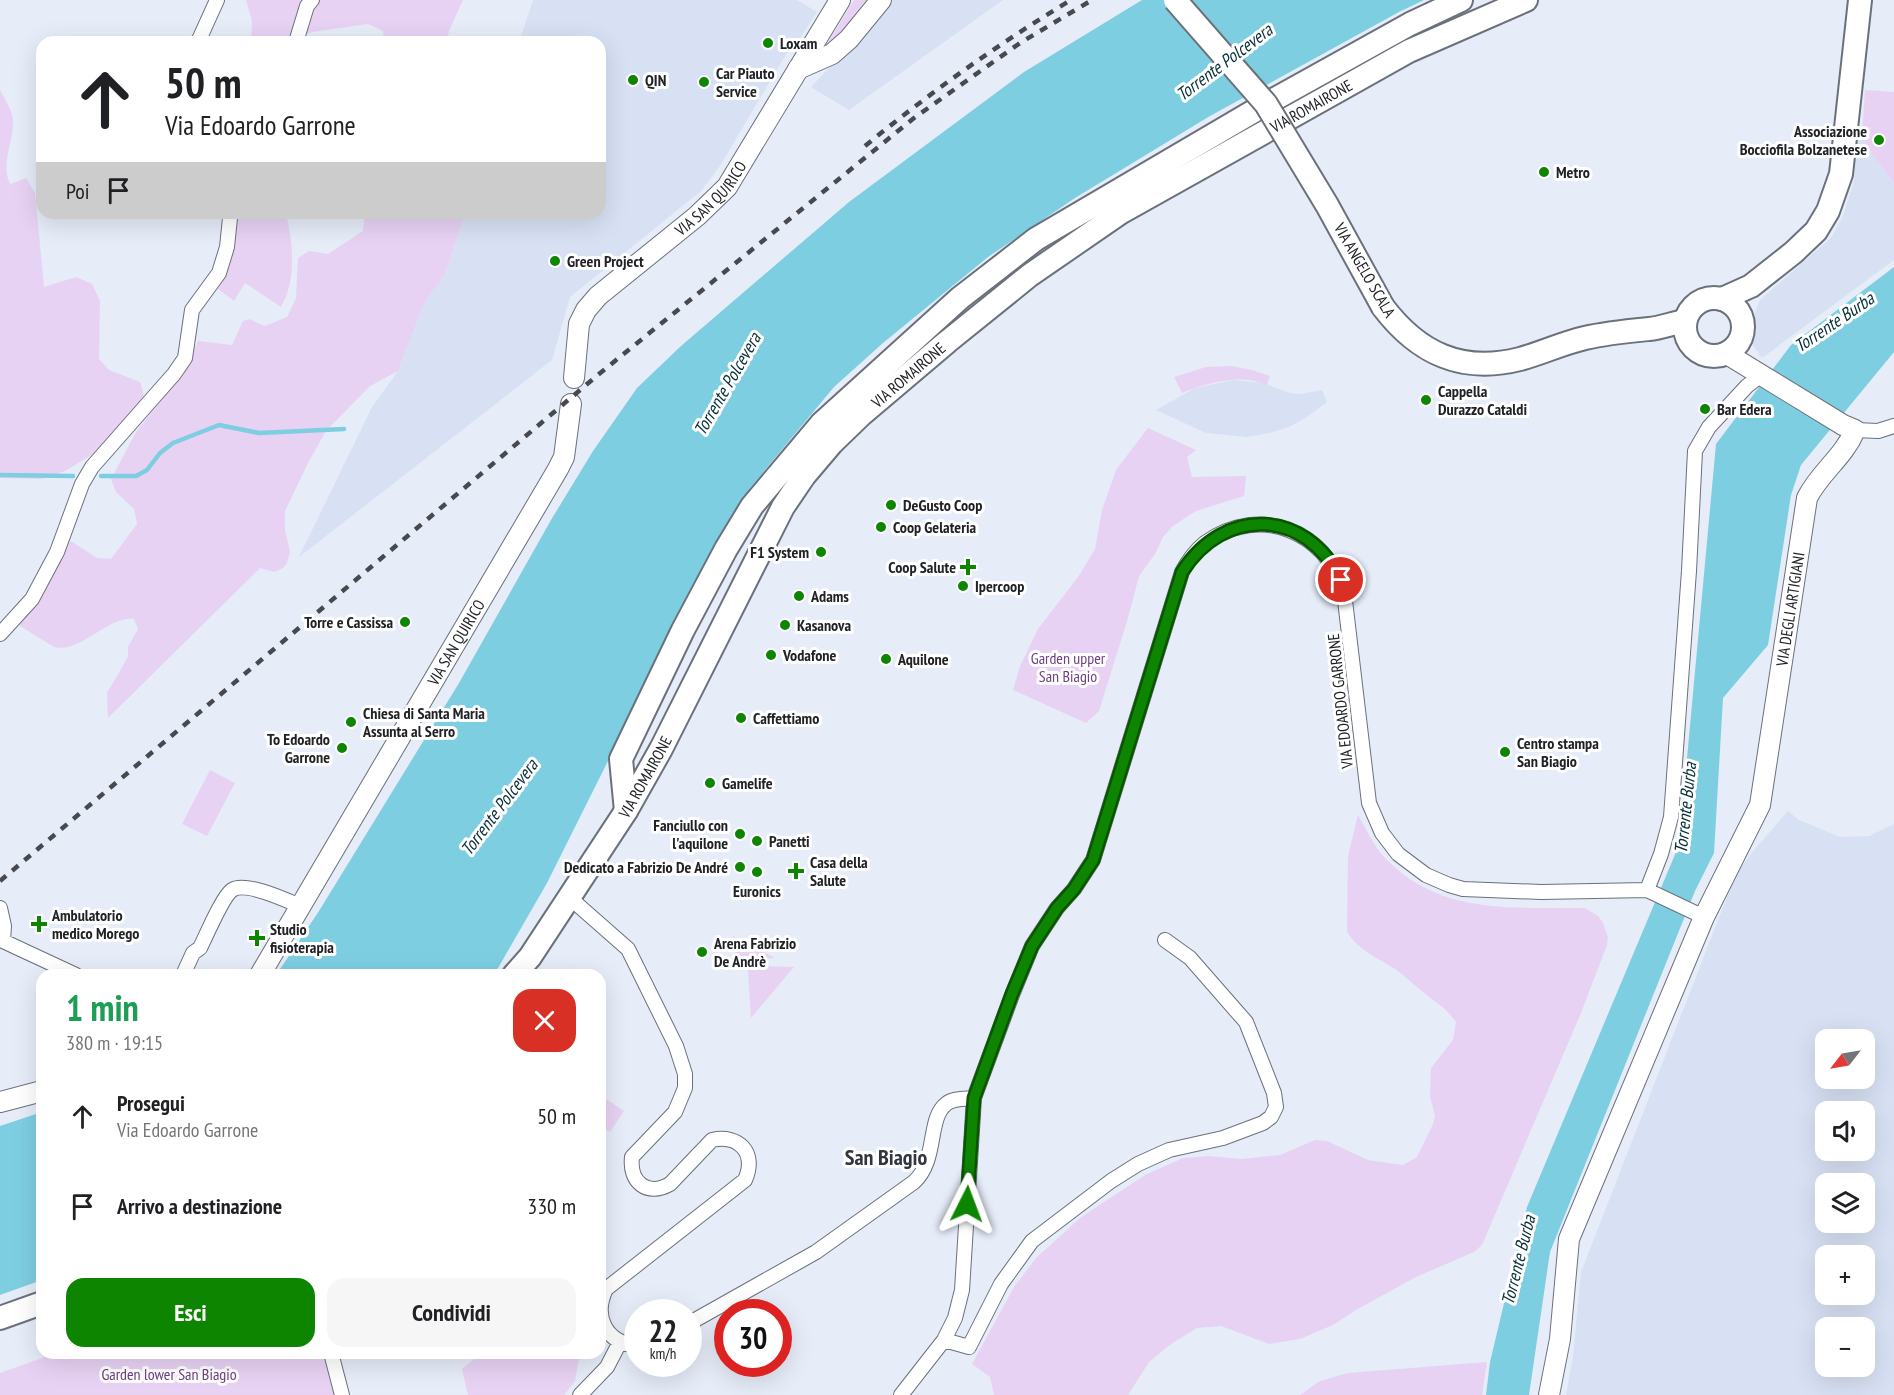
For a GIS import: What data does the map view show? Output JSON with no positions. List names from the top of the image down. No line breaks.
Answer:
{"streets":{"main road":["VIA ROMAIRONE","VIA SAN QUIRICO","VIA ANGELO SCALA","VIA DEGLI ARTIGIANI"],"street":["VIA EDOARDO GARRONE"]},"districts":["San Biagio"],"water":["Torrente Polcevera","Torrente Burba"],"parks":["Garden upper San Biagio","Garden lower San Biagio"],"places":{"other":["Loxam","QIN","Car Piauto Service","Associazione Bocciofila Bolzanetese","Metro","Green Project","Cappella Durazzo Cataldi","Bar Edera","DeGusto Coop","Coop Gelateria","F1 System","Ipercoop","Adams","Torre e Cassissa","Kasanova","Vodafone","Aquilone","Caffettiamo","Chiesa di Santa Maria Assunta al Serro","To Edoardo Garrone","Centro stampa San Biagio","Gamelife","Fanciullo con l'aquilone","Panetti","Dedicato a Fabrizio De André","Euronics","Arena Fabrizio De Andrè"],"health":["Coop Salute","Casa della Salute","Ambulatorio medico Morego","Studio fisioterapia"]},"north":"bottom left","page":{"turn":["50 m","Via Edoardo Garrone"],"then":"Poi","heading":["1 min","380 m · 19:15"],"map_buttons":["+","−"],"list":[{"name":"Prosegui","note":"Via Edoardo Garrone","value":"50 m"},{"name":"Arrivo a destinazione","value":"330 m"}],"buttons":["Esci","Condividi"],"speed":"22 km/h","limit":"30"}}
